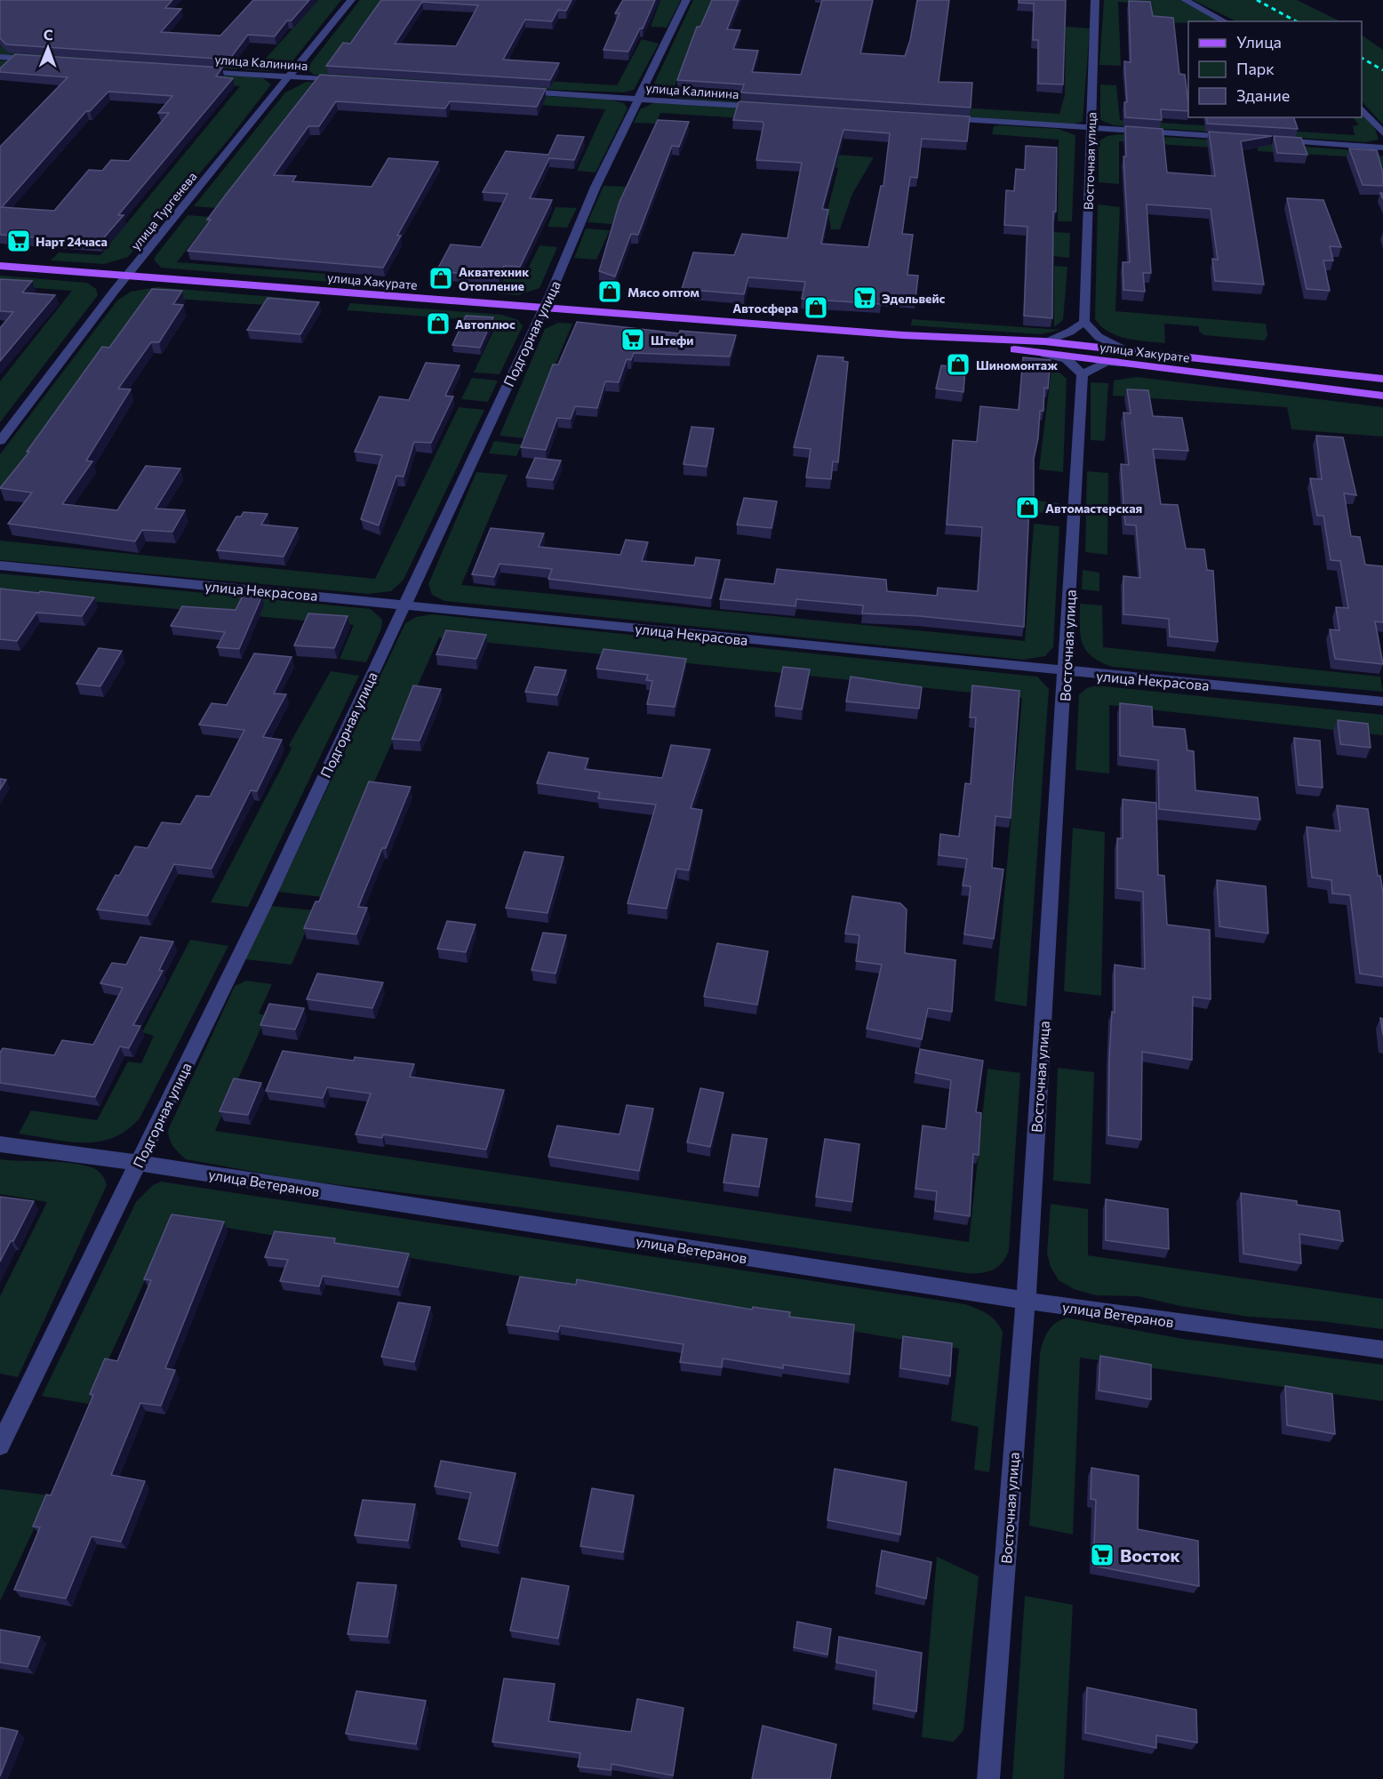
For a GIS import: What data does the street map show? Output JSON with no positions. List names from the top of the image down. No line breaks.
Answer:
{"streets":{"main road":["улица Хакурате"],"street":["улица Калинина","Восточная улица","улица Тургенева","Подгорная улица","улица Некрасова","улица Ветеранов"]},"crossings":[["улица Калинина","улица Тургенева"],["улица Калинина","Подгорная улица"],["Восточная улица","улица Некрасова"],["Восточная улица","улица Ветеранов"],["улица Тургенева","улица Хакурате"],["улица Хакурате","Подгорная улица"],["Подгорная улица","улица Некрасова"],["Подгорная улица","улица Ветеранов"]],"places":{"supermarket":["Нарт 24часа","Эдельвейс","Штефи","Восток"],"shop":["Акватехник Отопление","Мясо оптом","Автосфера","Автоплюс","Шиномонтаж","Автомастерская"]},"legend":["Улица","Парк","Здание"],"north":"top"}
